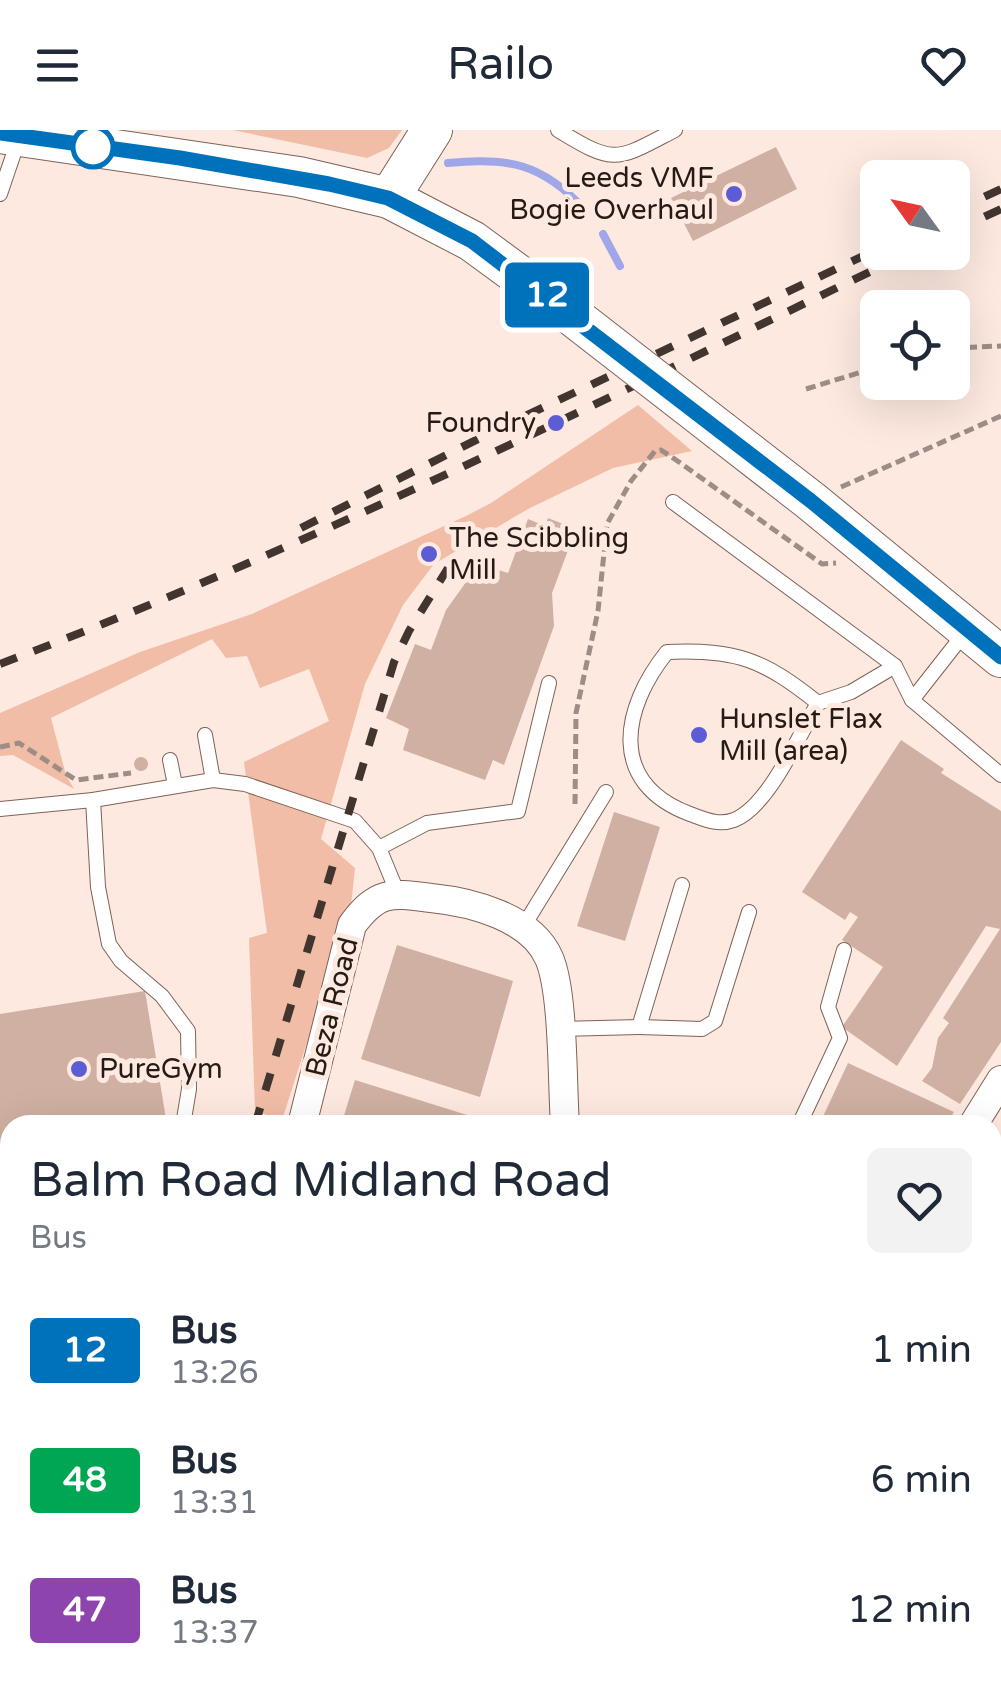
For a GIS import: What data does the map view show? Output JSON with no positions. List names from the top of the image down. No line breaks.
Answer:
{"streets":{"street":["Beza Road"]},"places":["Leeds VMF Bogie Overhaul","Foundry","The Scibbling Mill","Hunslet Flax Mill (area)","PureGym"],"lines":["bus line 12"],"north":"top left","page":{"header":"Railo","on_map":"12","heading":["Balm Road Midland Road","Bus"],"list":[{"mark":"12","name":"Bus","note":"13:26","value":"1 min"},{"mark":"48","name":"Bus","note":"13:31","value":"6 min"},{"mark":"47","name":"Bus","note":"13:37","value":"12 min"}]}}
